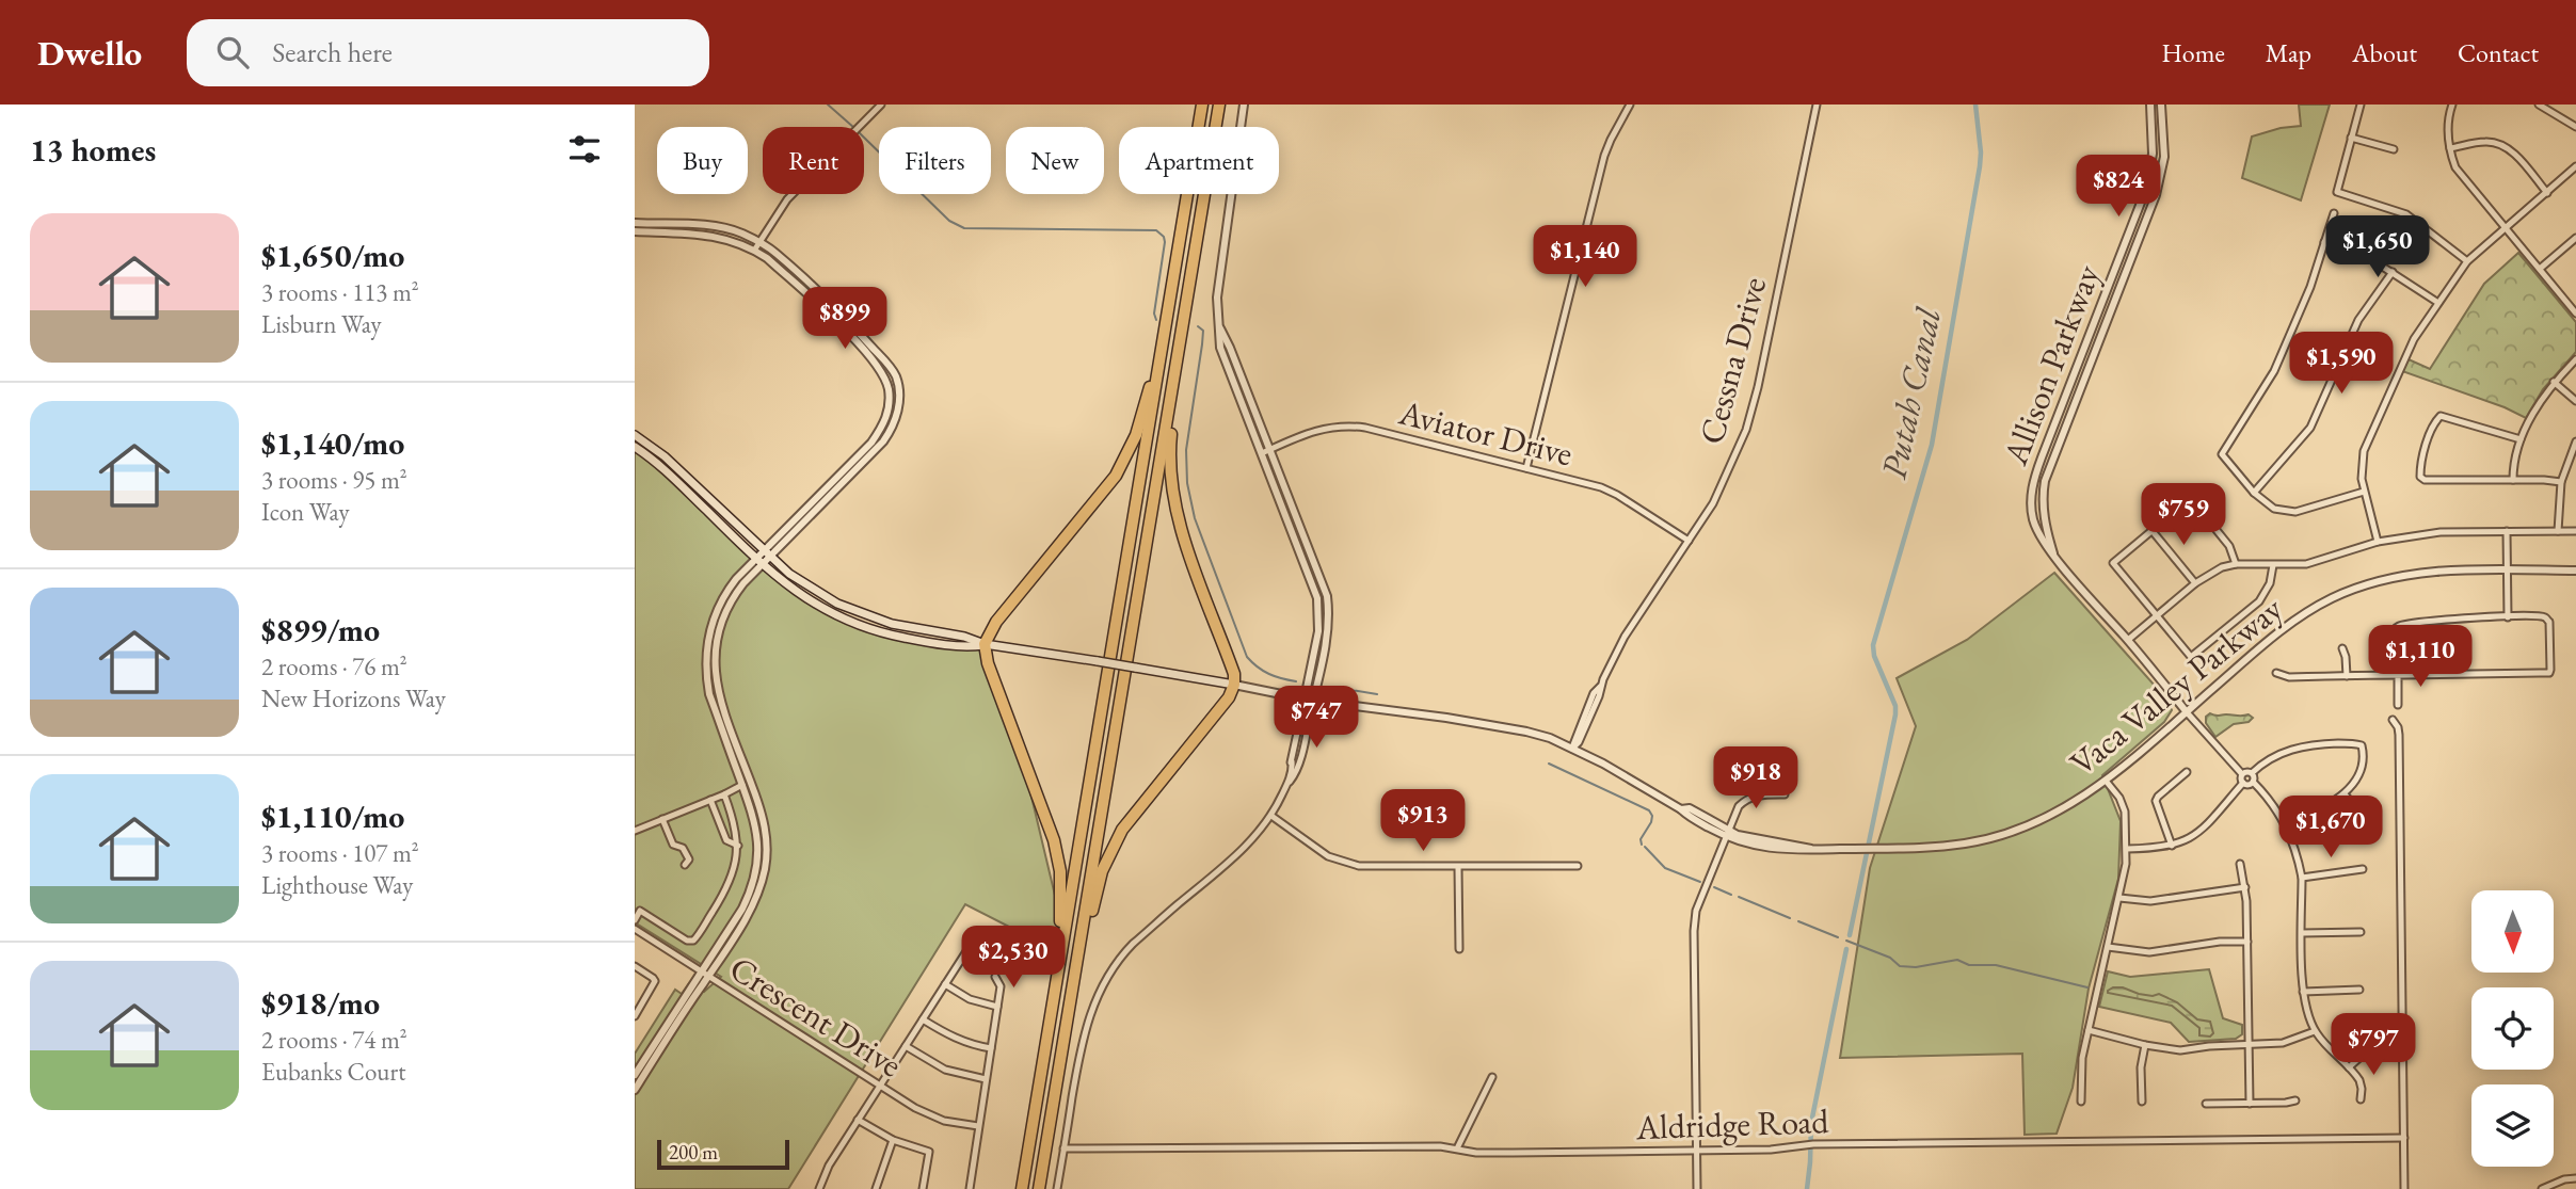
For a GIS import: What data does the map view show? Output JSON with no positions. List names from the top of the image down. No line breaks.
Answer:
{"streets":{"main road":["Vaca Valley Parkway"],"street":["Cessna Drive","Allison Parkway","Aviator Drive","Crescent Drive","Aldridge Road"]},"crossings":[["Cessna Drive","Aviator Drive"],["Cessna Drive","Vaca Valley Parkway"],["Allison Parkway","Vaca Valley Parkway"]],"water":["Putah Canal"],"scale_bar":"200 m","north":"bottom","page":{"header":"Dwello","search":"Search here","nav":["Home","Map","About","Contact"],"heading":"13 homes","chip":["Buy","Rent","Filters","New","Apartment"],"price":["$824","$1,650","$1,140","$899","$1,590","$759","$1,110","$747","$918","$913","$1,670","$2,530","$797"],"list":[{"name":"$1,650/mo","note":"3 rooms · 113 m² · Lisburn Way"},{"name":"$1,140/mo","note":"3 rooms · 95 m² · Icon Way"},{"name":"$899/mo","note":"2 rooms · 76 m² · New Horizons Way"},{"name":"$1,110/mo","note":"3 rooms · 107 m² · Lighthouse Way"},{"name":"$918/mo","note":"2 rooms · 74 m² · Eubanks Court"}],"scale":"200 m"}}
